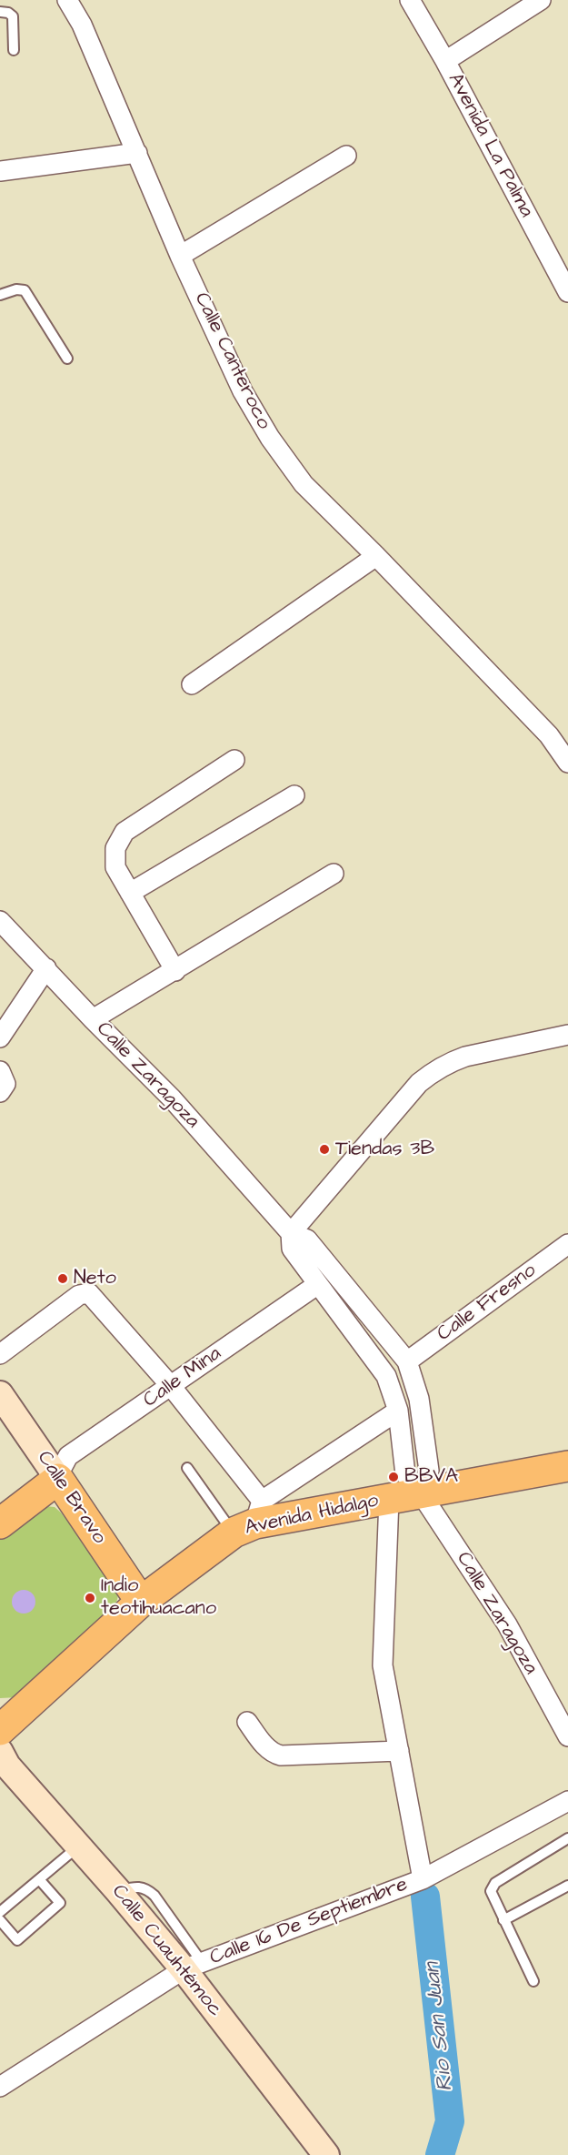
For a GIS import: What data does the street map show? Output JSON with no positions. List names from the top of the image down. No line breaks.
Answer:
{"streets":{"main road":["Calle Bravo","Avenida Hidalgo","Calle Cuauhtémoc"],"street":["Avenida La Palma","Calle Canteroco","Calle Zaragoza","Calle Fresno","Calle Mina","Calle 16 De Septiembre"]},"crossings":[["Calle Zaragoza","Calle Fresno"],["Calle Zaragoza","Calle Mina"],["Calle Zaragoza","Avenida Hidalgo"],["Calle Mina","Calle Bravo"],["Calle Bravo","Avenida Hidalgo"],["Calle 16 De Septiembre","Calle Cuauhtémoc"]],"water":["Rio San Juan"],"places":["Tiendas 3B","Neto","BBVA","Indio teotihuacano"]}
